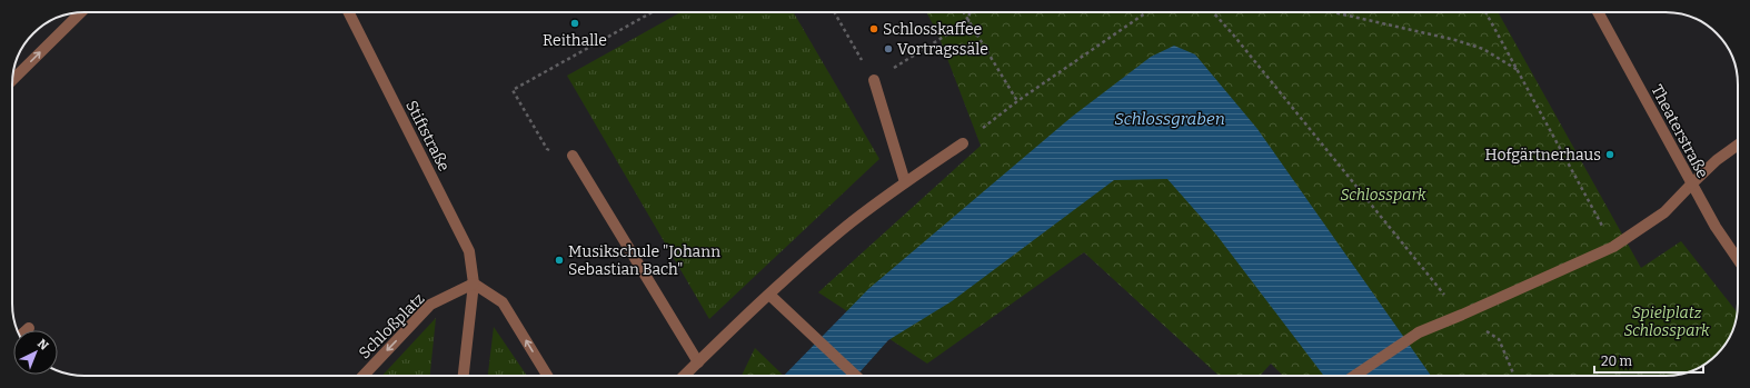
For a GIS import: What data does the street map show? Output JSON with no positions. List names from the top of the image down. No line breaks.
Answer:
{"streets":{"street":["Theaterstraße","Stiftstraße","Schloßplatz"]},"crossings":[["Stiftstraße","Schloßplatz"]],"one_way":["Schloßplatz"],"water":["Schlossgraben"],"parks":["Schlosspark","Spielplatz Schlosspark"],"places":["Reithalle","Schlosskaffee","Vortragssäle","Hofgärtnerhaus","Musikschule \"Johann Sebastian Bach\""],"scale_bar":"20 m","north":"top right"}
